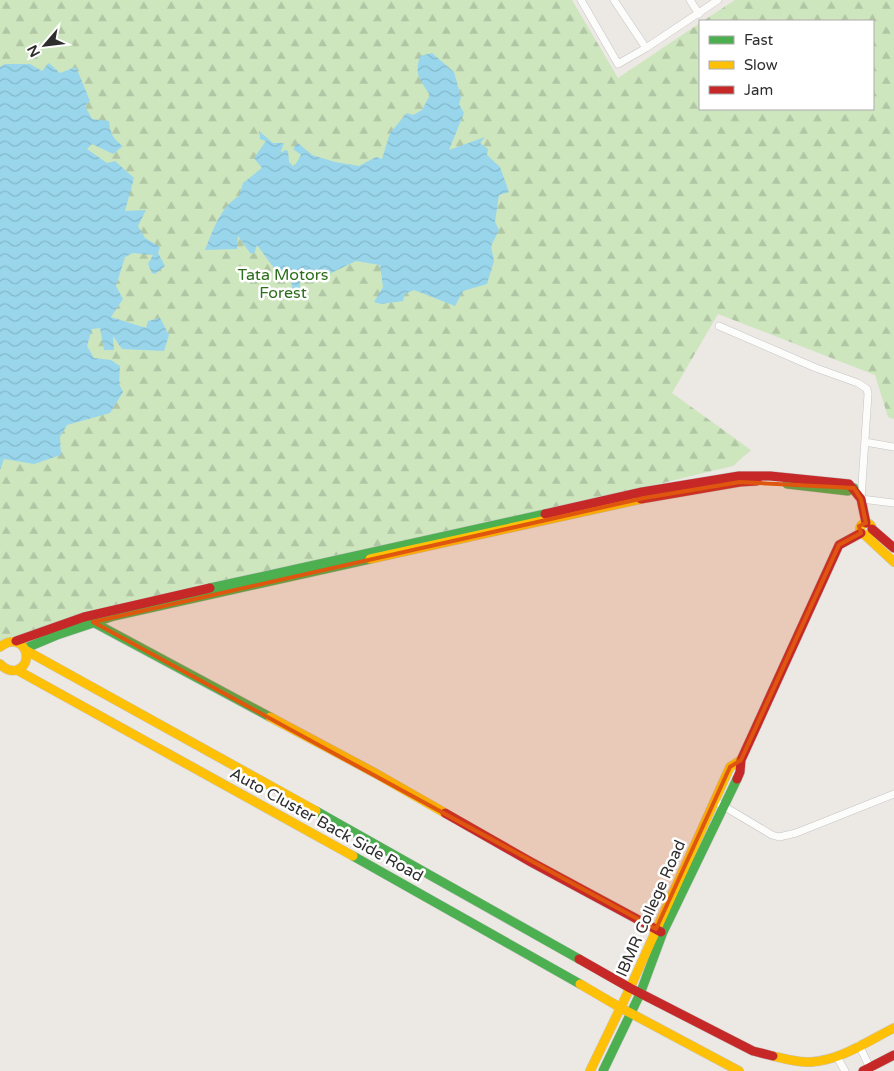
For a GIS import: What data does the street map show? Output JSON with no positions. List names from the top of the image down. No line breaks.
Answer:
{"streets":{"main road":["Auto Cluster Back Side Road","IBMR College Road"]},"crossings":[["Auto Cluster Back Side Road","IBMR College Road"]],"parks":["Tata Motors Forest"],"legend":["Fast","Slow","Jam"],"north":"bottom left"}
